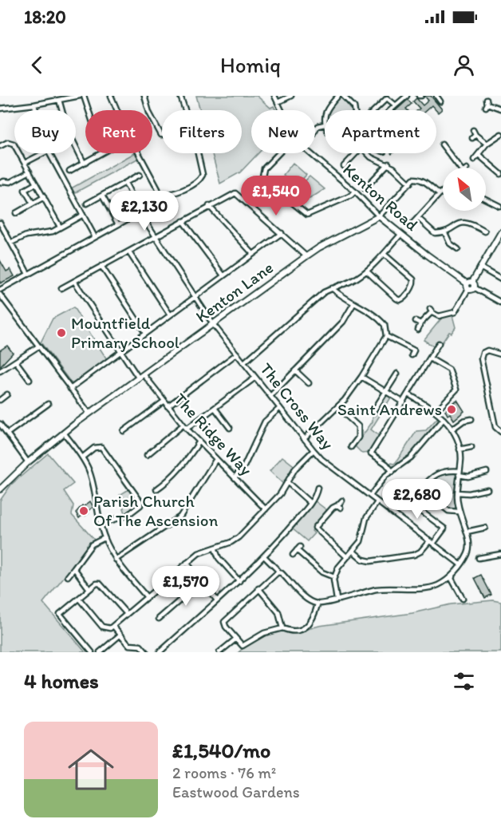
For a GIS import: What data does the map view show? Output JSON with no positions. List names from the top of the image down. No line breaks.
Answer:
{"streets":{"main road":["Kenton Road","Kenton Lane"],"street":["The Cross Way","The Ridge Way"]},"crossings":[["Kenton Road","Kenton Lane"],["Kenton Lane","The Cross Way"],["Kenton Lane","The Ridge Way"]],"places":["Mountfield Primary School","Saint Andrews","Parish Church Of The Ascension"],"north":"top left","page":{"status":"18:20","header":"Homiq","chip":["Buy","Rent","Filters","New","Apartment"],"price":["£1,540","£2,130","£2,680","£1,570"],"heading":"4 homes","list":[{"name":"£1,540/mo","note":"2 rooms · 76 m² · Eastwood Gardens"}]}}
